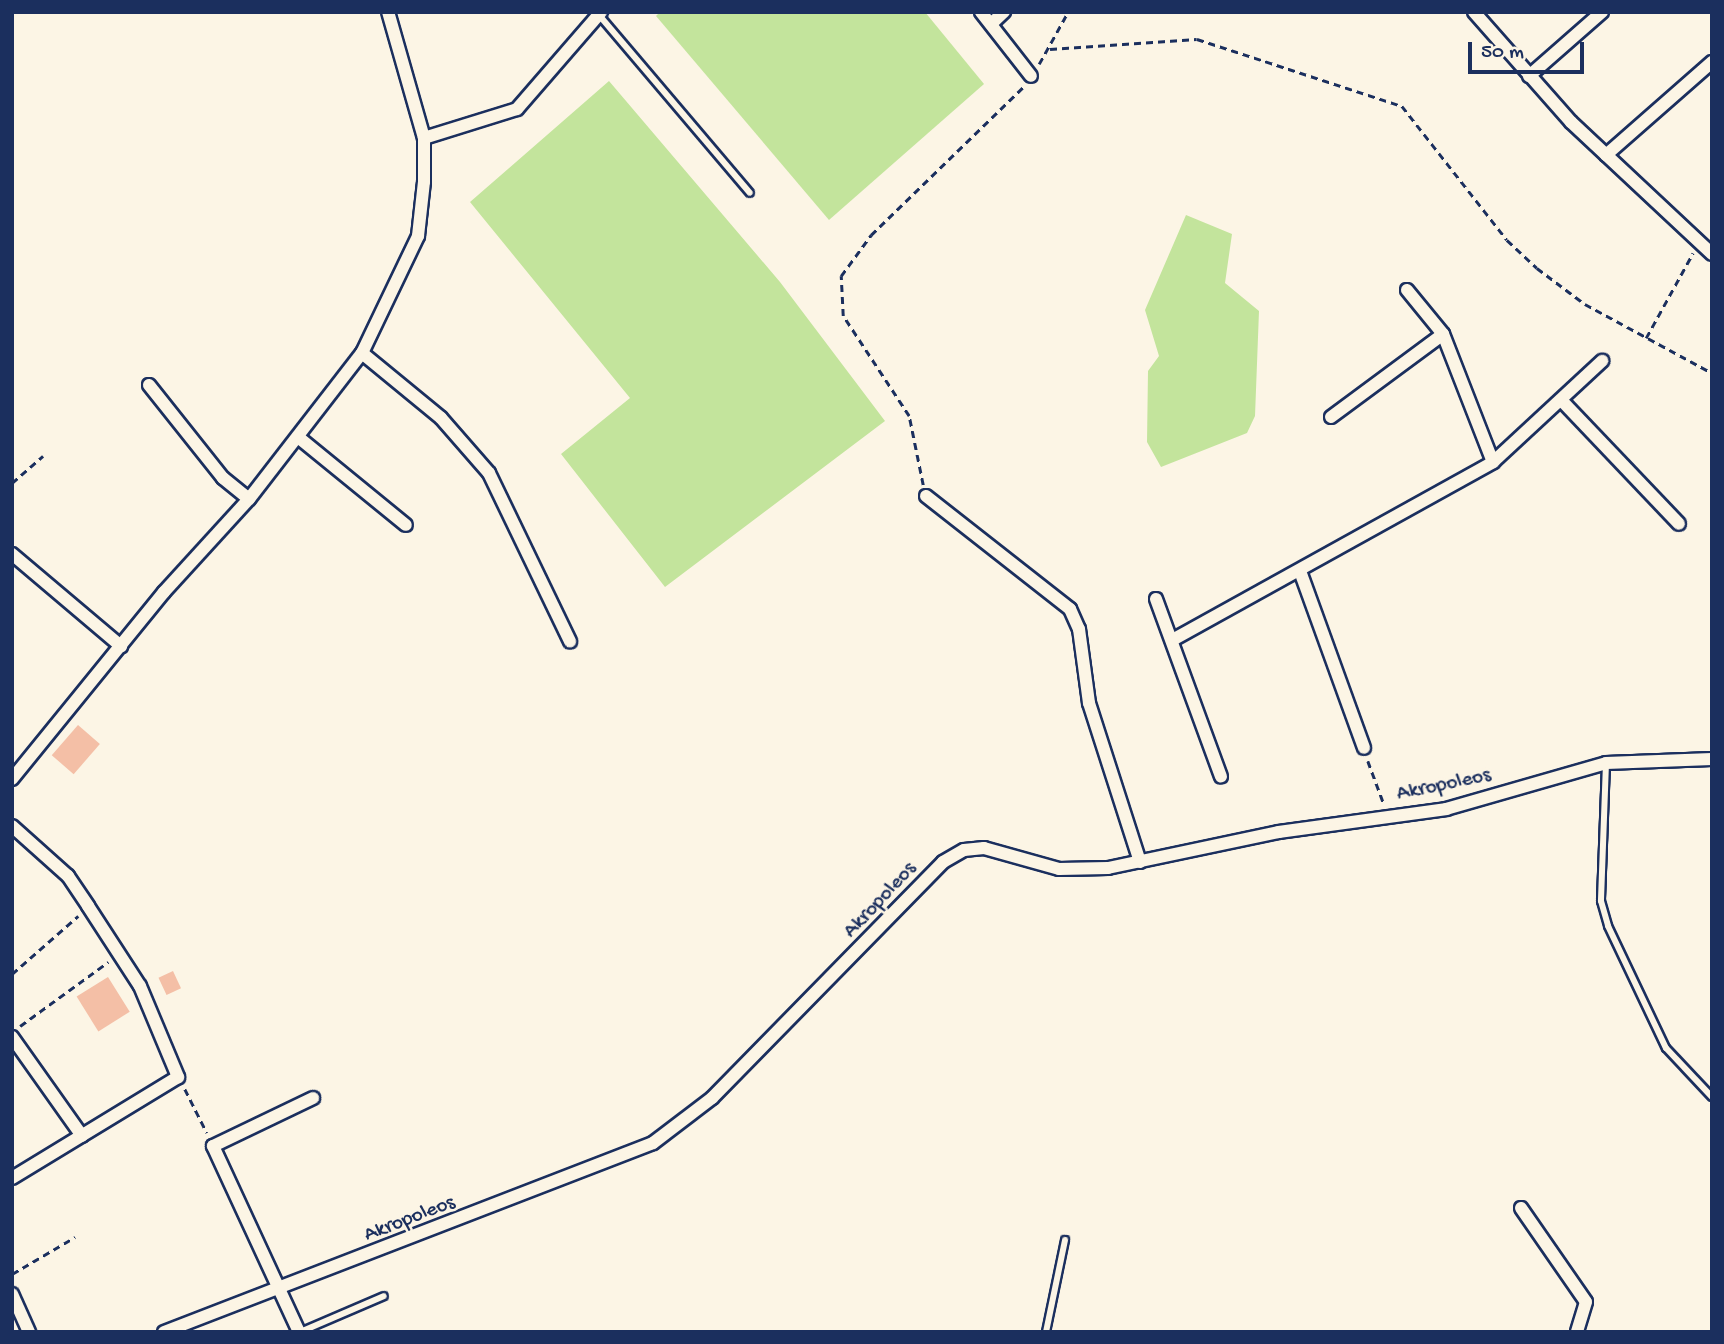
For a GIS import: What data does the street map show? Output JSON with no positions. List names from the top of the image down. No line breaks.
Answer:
{"streets":{"street":["Akropoleos"]},"scale_bar":"50 m"}
